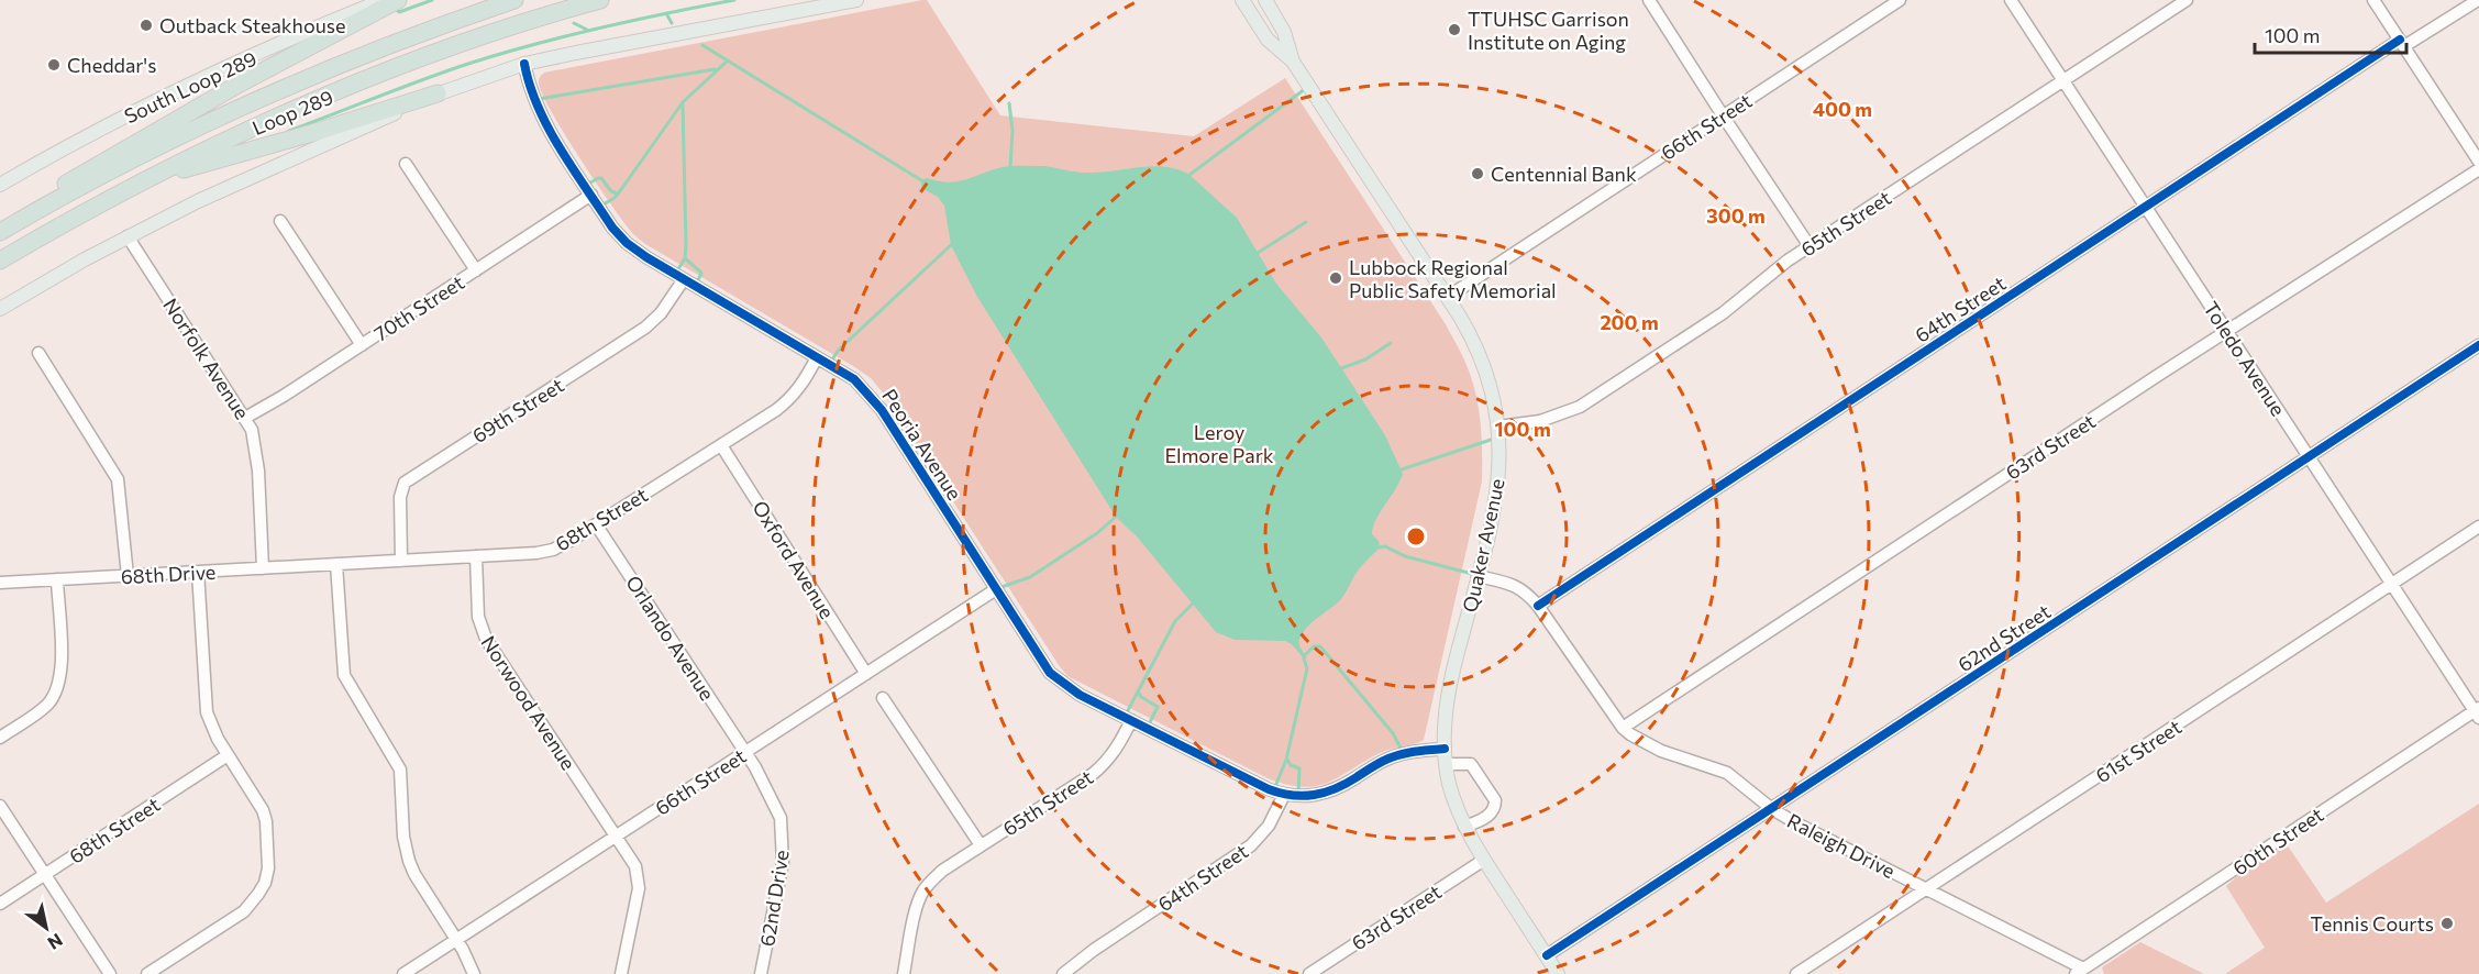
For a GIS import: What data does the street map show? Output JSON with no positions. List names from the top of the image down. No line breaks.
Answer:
{"streets":{"highway":["Loop 289"],"main road":["South Loop 289","Quaker Avenue"],"street":["66th Street","65th Street","70th Street","64th Street","Norfolk Avenue","Toledo Avenue","69th Street","Peoria Avenue","63rd Street","68th Street","Oxford Avenue","68th Drive","Orlando Avenue","62nd Street","Norwood Avenue","61st Street","60th Street","Raleigh Drive","62nd Drive"]},"crossings":[["66th Street","Peoria Avenue"],["66th Street","Quaker Avenue"],["66th Street","Oxford Avenue"],["66th Street","Orlando Avenue"],["66th Street","Norwood Avenue"],["66th Street","62nd Drive"],["65th Street","Toledo Avenue"],["65th Street","Peoria Avenue"],["65th Street","Quaker Avenue"],["70th Street","Norfolk Avenue"],["70th Street","Peoria Avenue"],["64th Street","Toledo Avenue"],["64th Street","Peoria Avenue"],["64th Street","Raleigh Drive"],["Norfolk Avenue","68th Drive"],["Toledo Avenue","63rd Street"],["Toledo Avenue","62nd Street"],["Toledo Avenue","61st Street"],["Toledo Avenue","60th Street"],["69th Street","Peoria Avenue"],["69th Street","68th Street"],["Peoria Avenue","68th Street"],["63rd Street","Quaker Avenue"],["63rd Street","Raleigh Drive"],["68th Street","Oxford Avenue"],["68th Street","68th Drive"],["68th Street","Orlando Avenue"],["68th Street","Norwood Avenue"],["Quaker Avenue","62nd Street"],["Quaker Avenue","Raleigh Drive"],["Orlando Avenue","62nd Drive"],["62nd Street","Raleigh Drive"],["61st Street","Raleigh Drive"],["60th Street","Raleigh Drive"]],"parks":["Leroy Elmore Park"],"places":["Outback Steakhouse","TTUHSC Garrison Institute on Aging","Cheddar's","Centennial Bank","Lubbock Regional Public Safety Memorial","Tennis Courts"],"scale_bar":"100 m","north":"bottom right","rings":["400 m","300 m","200 m","100 m"]}
